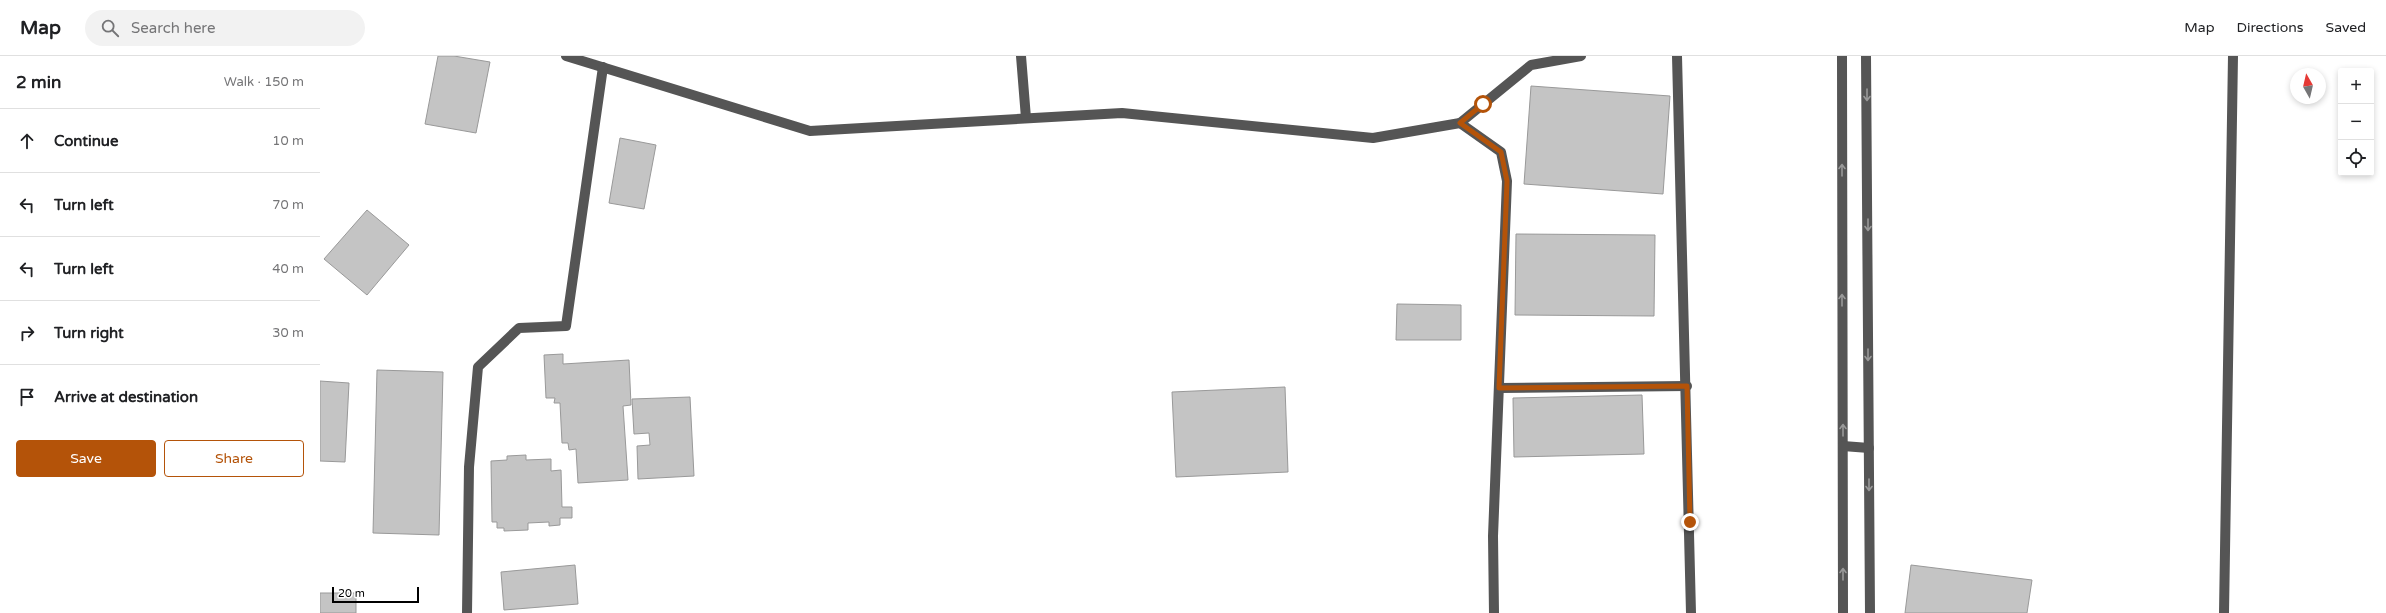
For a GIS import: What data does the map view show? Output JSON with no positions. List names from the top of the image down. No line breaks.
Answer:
{"scale_bar":"20 m","north":"top","page":{"header":"Map","search":"Search here","nav":["Map","Directions","Saved"],"heading":["2 min","Walk · 150 m"],"map_buttons":["+","−"],"list":[["Continue","10 m"],["Turn left","70 m"],["Turn left","40 m"],["Turn right","30 m"],"Arrive at destination"],"buttons":["Save","Share"],"scale":"20 m"}}
